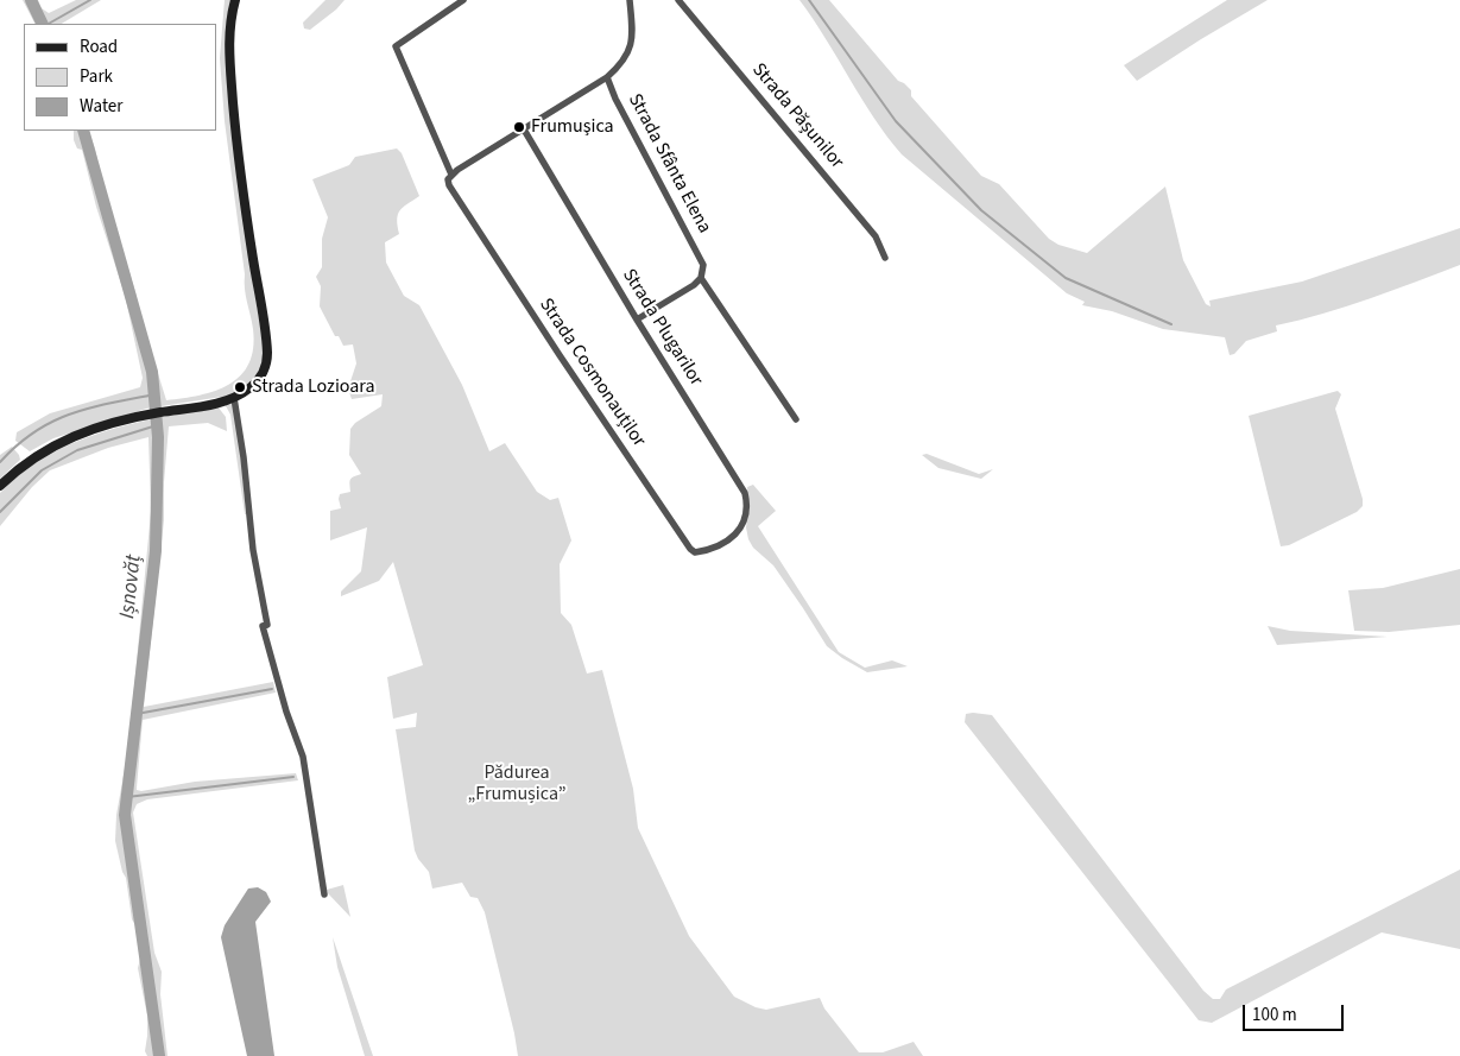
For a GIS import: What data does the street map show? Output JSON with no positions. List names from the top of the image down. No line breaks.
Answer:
{"streets":{"street":["Strada Pășunilor","Strada Sfânta Elena","Strada Plugarilor","Strada Cosmonauților"]},"crossings":[["Strada Plugarilor","Strada Cosmonauților"]],"water":["Ișnovăț"],"parks":["Pădurea „Frumușica”"],"places":["Frumuşica","Strada Lozioara"],"legend":["Road","Park","Water"],"scale_bar":"100 m"}
